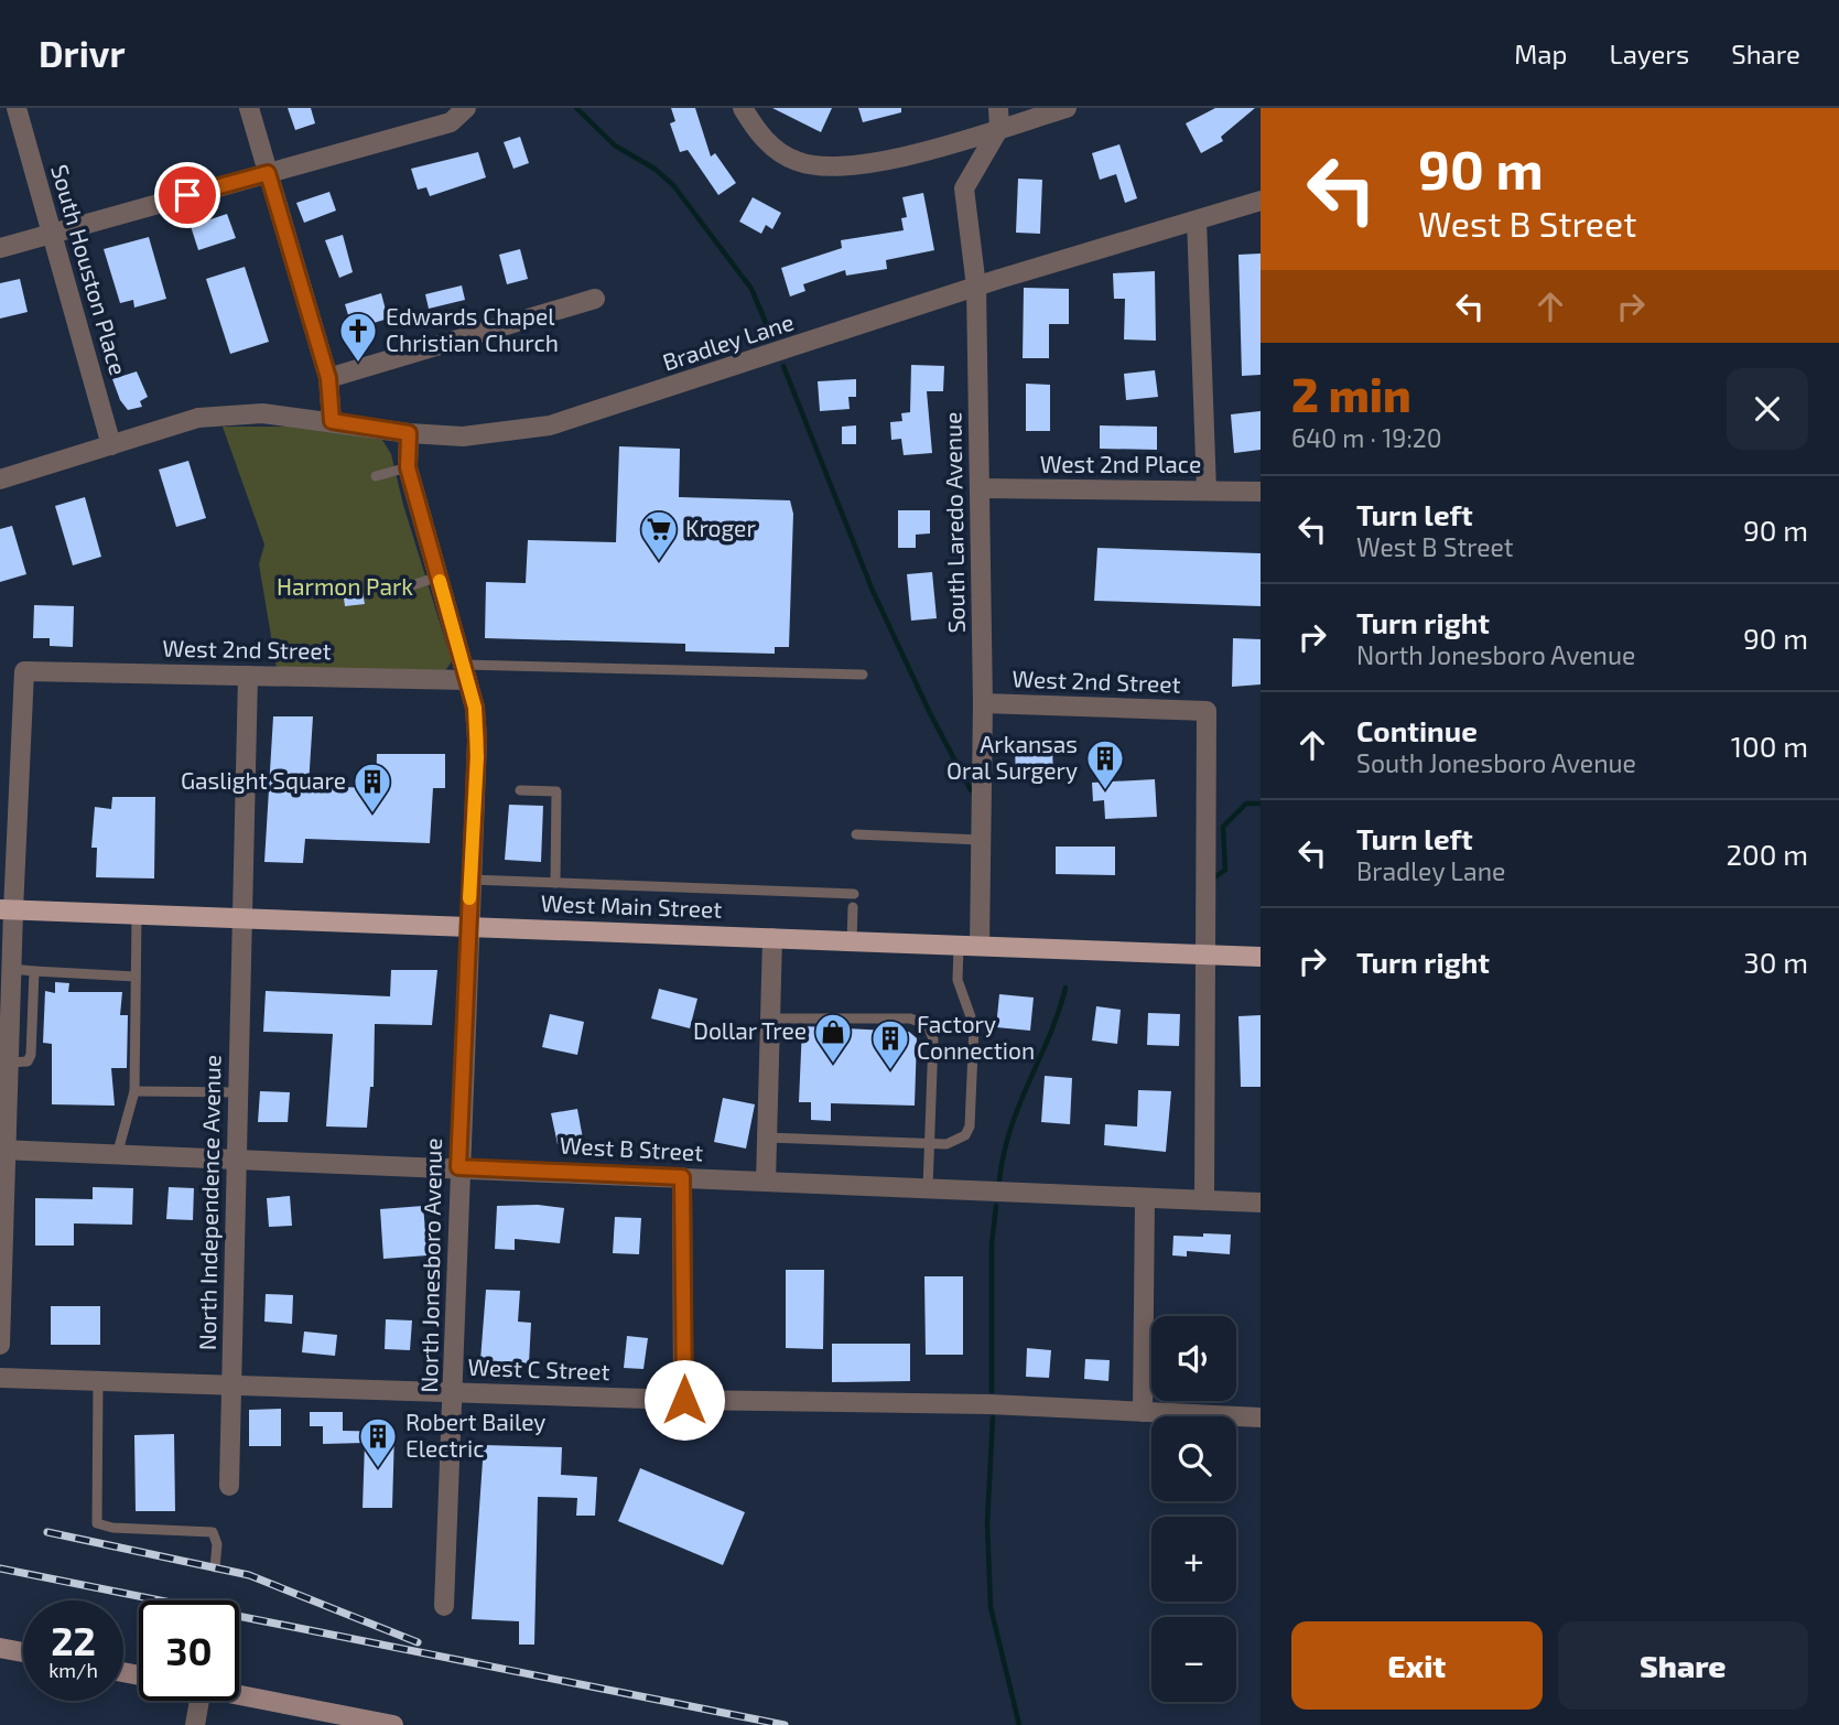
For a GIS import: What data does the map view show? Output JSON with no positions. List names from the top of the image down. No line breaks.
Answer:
{"streets":{"main road":["West Main Street"],"street":["South Houston Place","Bradley Lane","West 2nd Place","South Laredo Avenue","West 2nd Street","West B Street","North Independence Avenue","North Jonesboro Avenue","West C Street"]},"crossings":[["South Houston Place","Bradley Lane"],["Bradley Lane","South Laredo Avenue"],["Bradley Lane","North Jonesboro Avenue"],["West 2nd Place","South Laredo Avenue"],["South Laredo Avenue","West 2nd Street"],["South Laredo Avenue","West Main Street"],["West 2nd Street","West Main Street"],["West 2nd Street","North Independence Avenue"],["West 2nd Street","North Jonesboro Avenue"],["West Main Street","North Independence Avenue"],["West Main Street","North Jonesboro Avenue"],["West B Street","North Independence Avenue"],["West B Street","North Jonesboro Avenue"],["North Independence Avenue","West C Street"],["North Jonesboro Avenue","West C Street"]],"parks":["Harmon Park"],"places":{"church":["Edwards Chapel Christian Church"],"supermarket":["Kroger"],"building":["Arkansas Oral Surgery","Gaslight Square","Factory Connection","Robert Bailey Electric"],"shop":["Dollar Tree"]},"page":{"header":"Drivr","nav":["Map","Layers","Share"],"turn":["90 m","West B Street"],"heading":["2 min","640 m · 19:20"],"list":[{"name":"Turn left","note":"West B Street","value":"90 m"},{"name":"Turn right","note":"North Jonesboro Avenue","value":"90 m"},{"name":"Continue","note":"South Jonesboro Avenue","value":"100 m"},{"name":"Turn left","note":"Bradley Lane","value":"200 m"},{"name":"Turn right","value":"30 m"}],"map_buttons":["+","−"],"speed":"22 km/h","limit":"30","buttons":["Exit","Share"]}}
